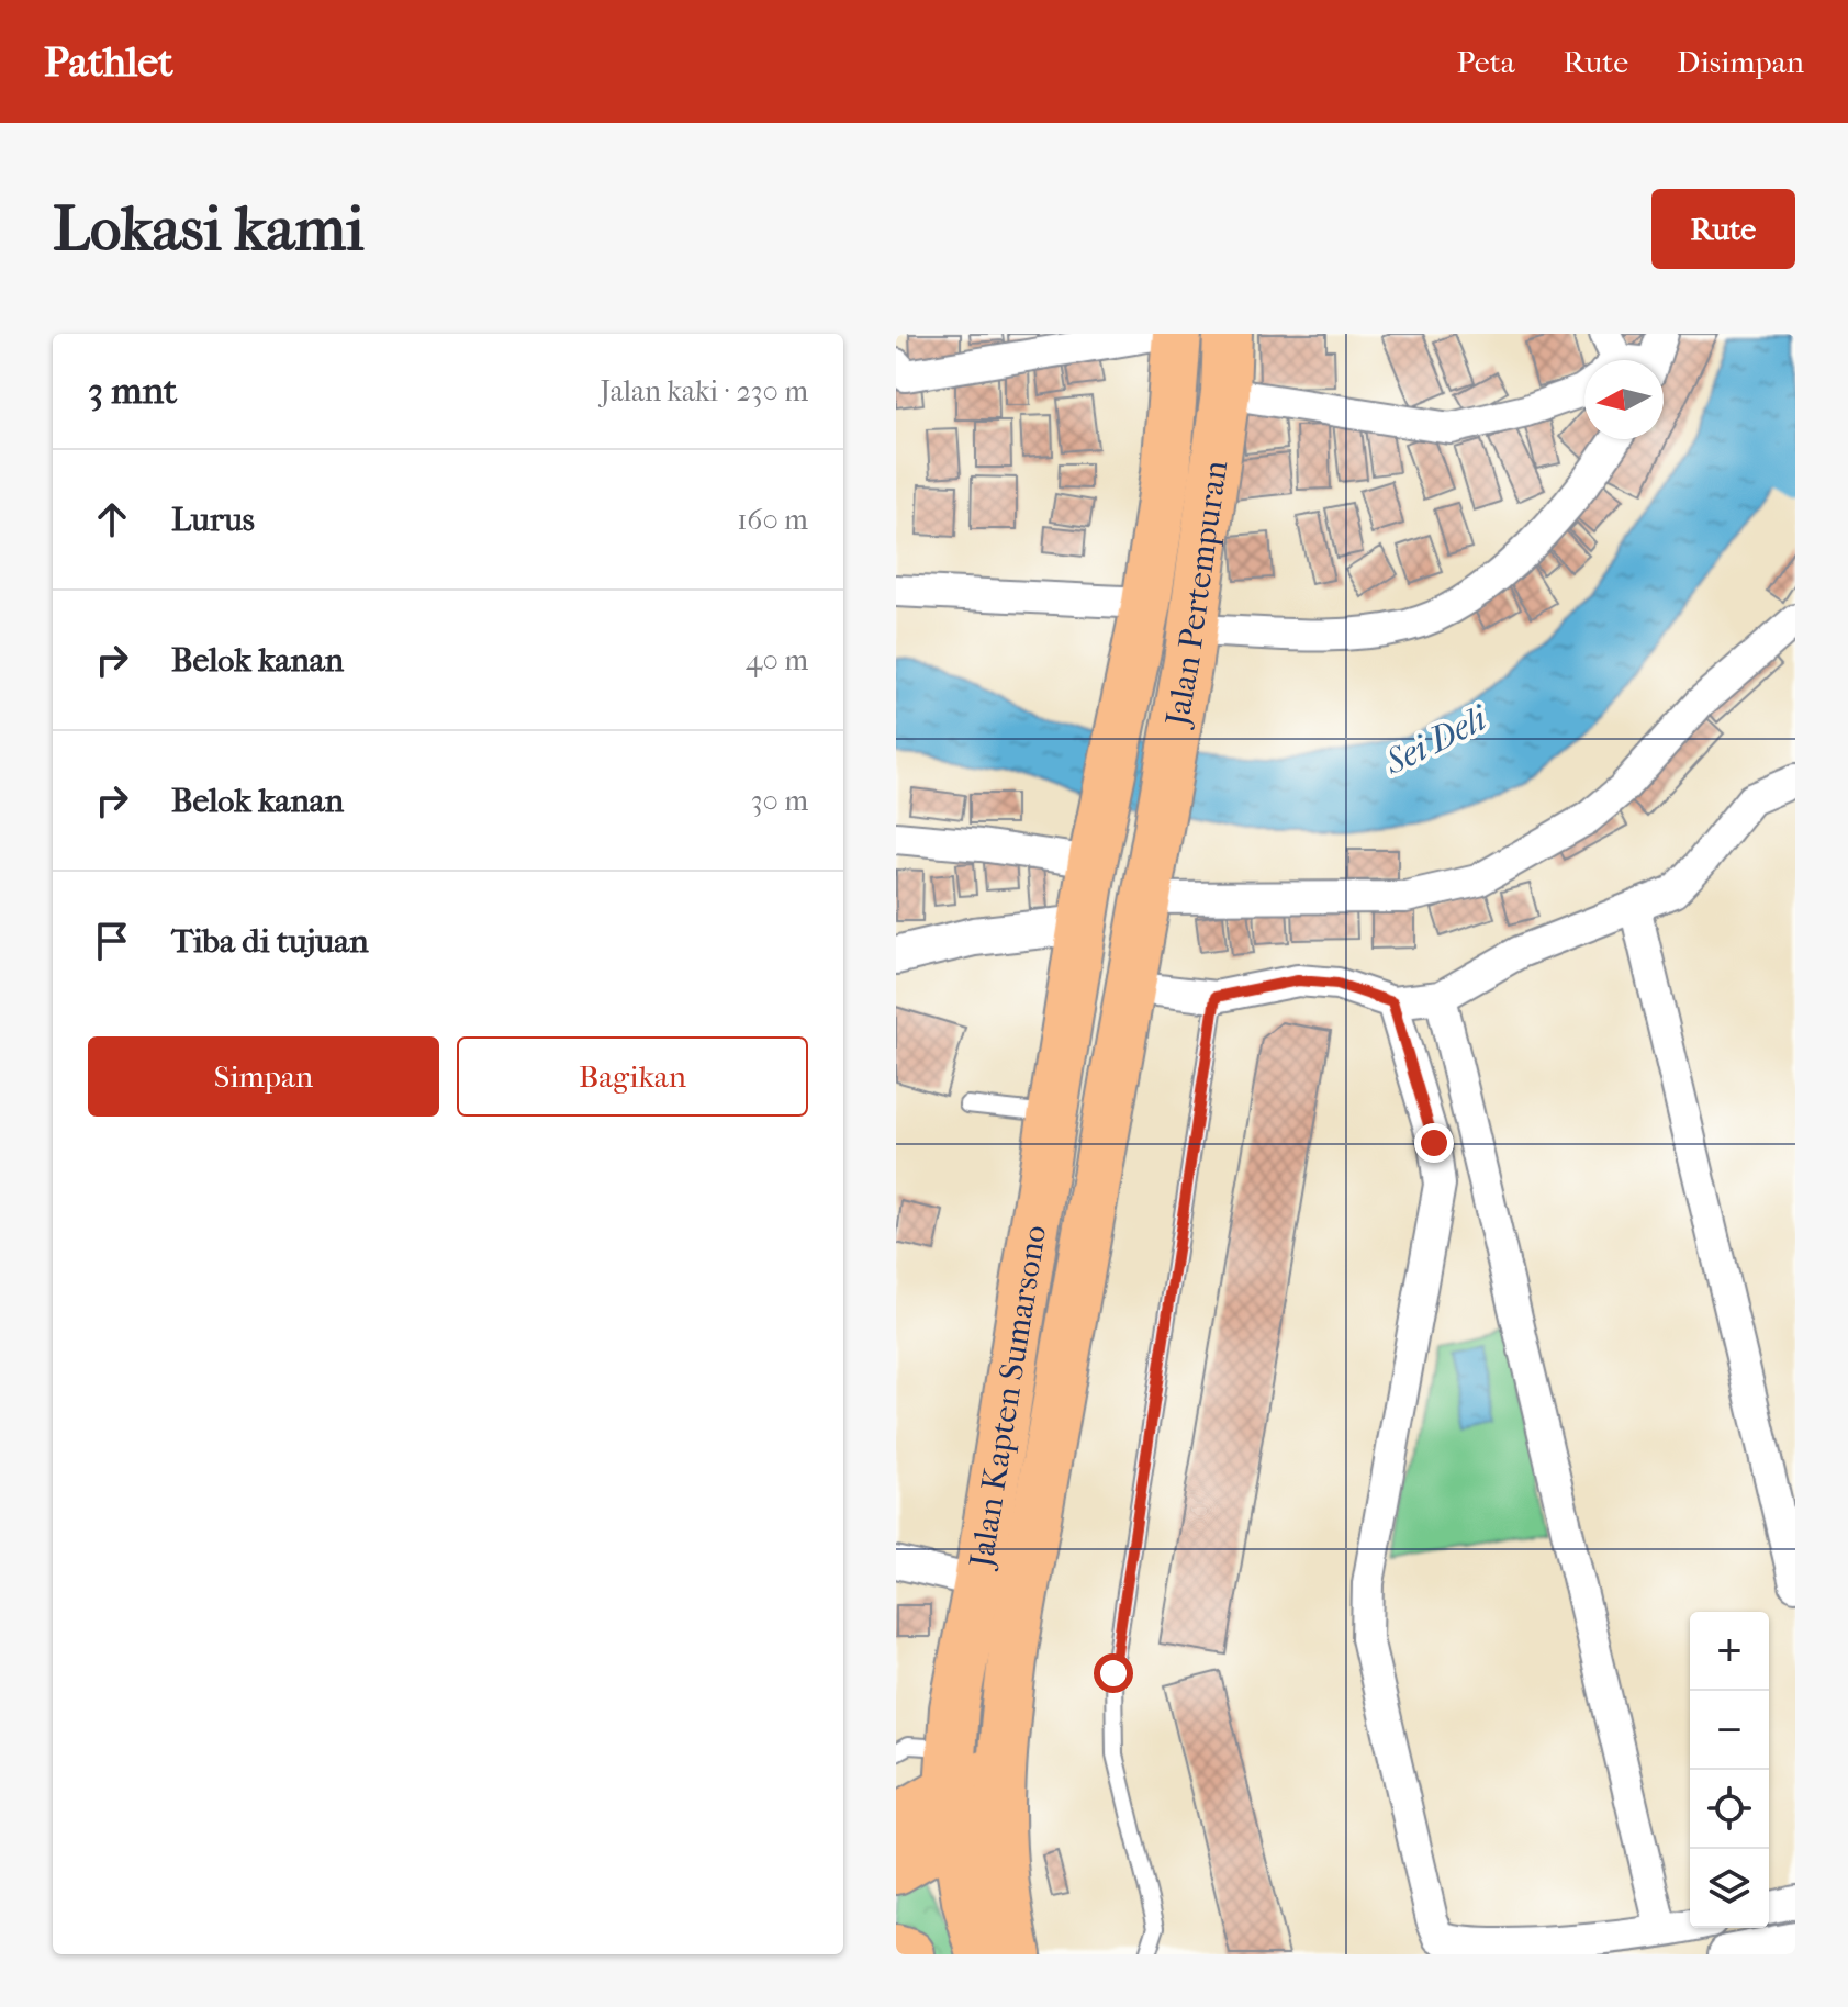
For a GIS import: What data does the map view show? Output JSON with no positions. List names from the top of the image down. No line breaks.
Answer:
{"streets":{"main road":["Jalan Pertempuran","Jalan Kapten Sumarsono"]},"crossings":[["Jalan Pertempuran","Jalan Kapten Sumarsono"]],"water":["Sei Deli"],"north":"left","page":{"header":"Pathlet","nav":["Peta","Rute","Disimpan"],"buttons":["Rute",["Simpan","Bagikan"]],"title":"Lokasi kami","heading":["3 mnt","Jalan kaki · 230 m"],"list":[["Lurus","160 m"],["Belok kanan","40 m"],["Belok kanan","30 m"],"Tiba di tujuan"],"map_buttons":["+","−"]}}
